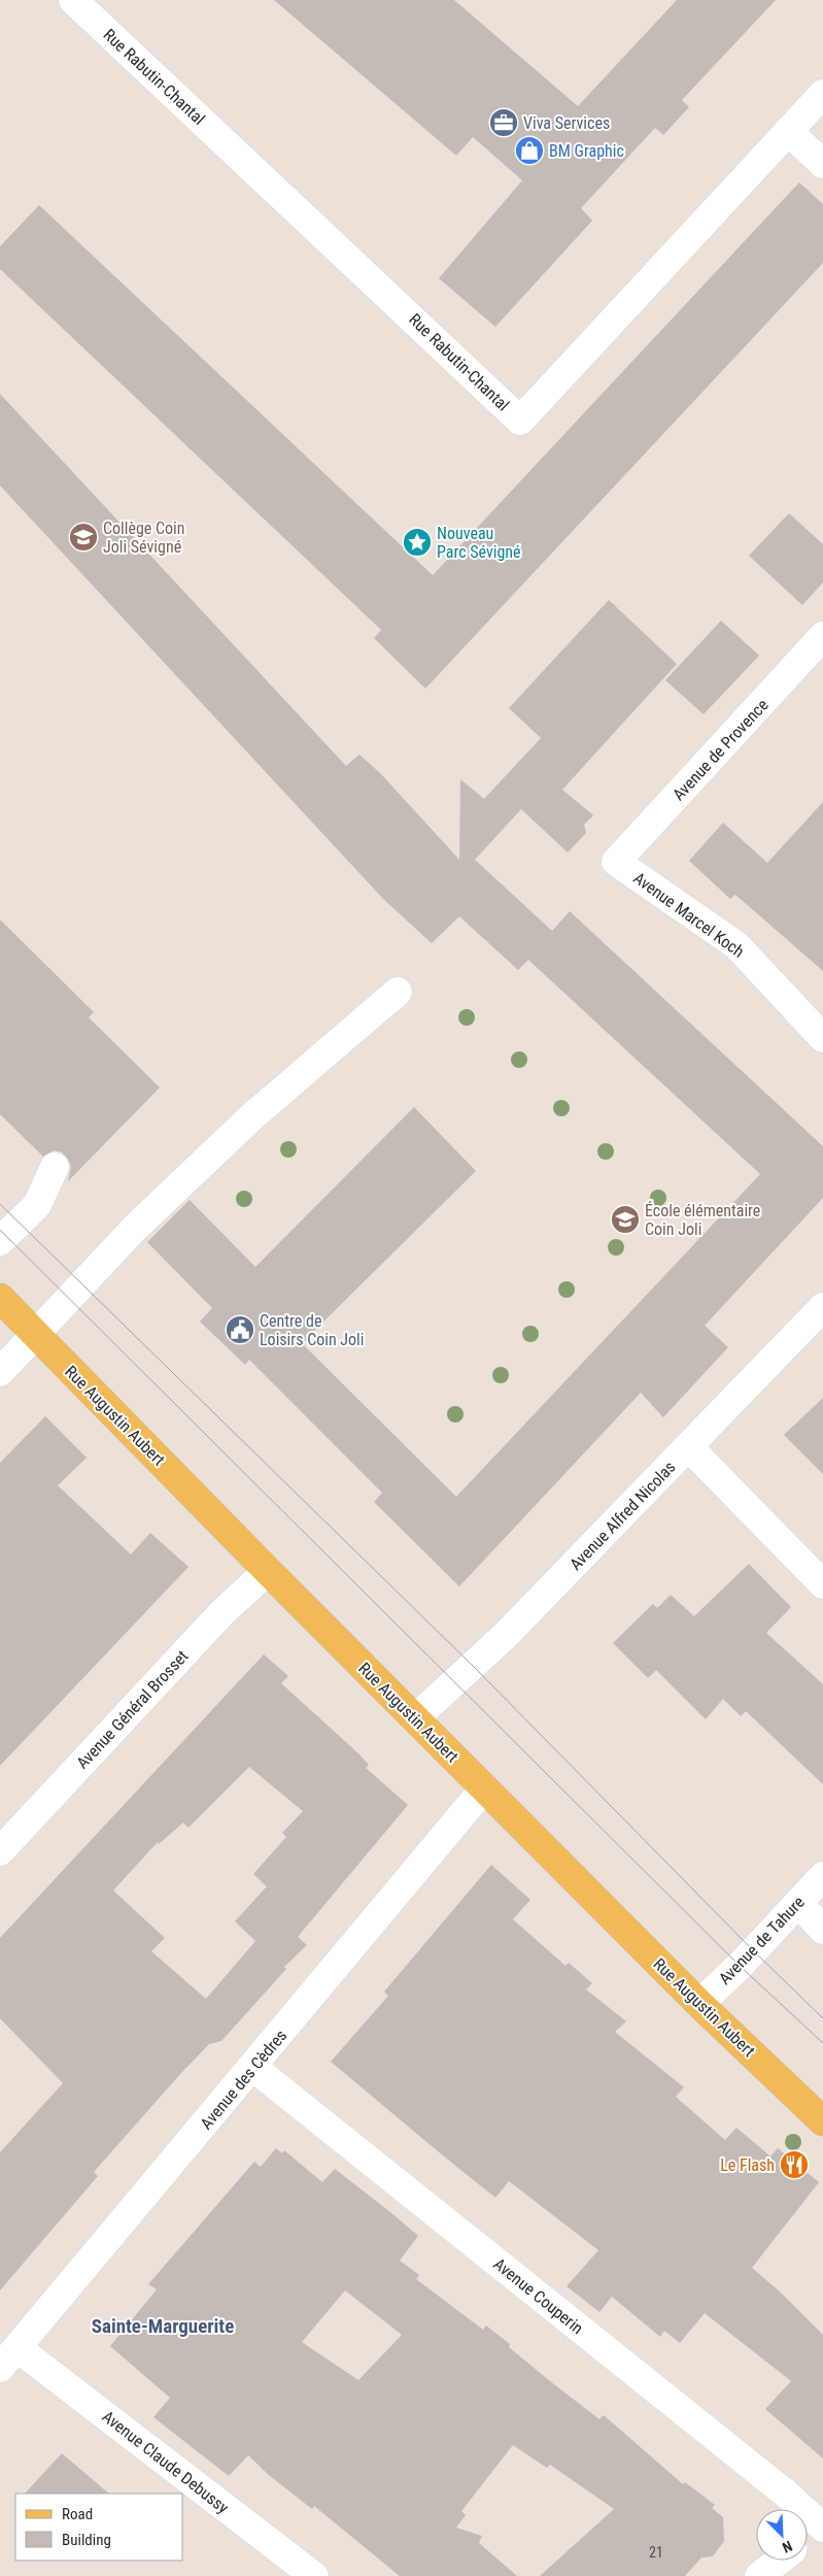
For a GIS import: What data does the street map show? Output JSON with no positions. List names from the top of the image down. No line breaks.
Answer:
{"streets":{"main road":["Rue Augustin Aubert"],"street":["Rue Rabutin-Chantal","Avenue de Provence","Avenue Marcel Koch","Avenue Alfred Nicolas","Avenue Général Brosset","Avenue de Tahure","Avenue des Cèdres","Avenue Couperin","Avenue Claude Debussy"]},"crossings":[["Avenue de Provence","Avenue Marcel Koch"],["Rue Augustin Aubert","Avenue Alfred Nicolas"],["Rue Augustin Aubert","Avenue Général Brosset"],["Rue Augustin Aubert","Avenue de Tahure"],["Rue Augustin Aubert","Avenue des Cèdres"],["Avenue des Cèdres","Avenue Couperin"],["Avenue des Cèdres","Avenue Claude Debussy"]],"districts":["Sainte-Marguerite"],"places":{"office":["Viva Services"],"shop":["BM Graphic"],"school or university":["Collège Coin Joli Sévigné","École élémentaire Coin Joli"],"place":["Nouveau Parc Sévigné"],"public building":["Centre de Loisirs Coin Joli"],"restaurant":["Le Flash"]},"house_numbers":["21"],"legend":["Road","Building"],"north":"bottom right"}
